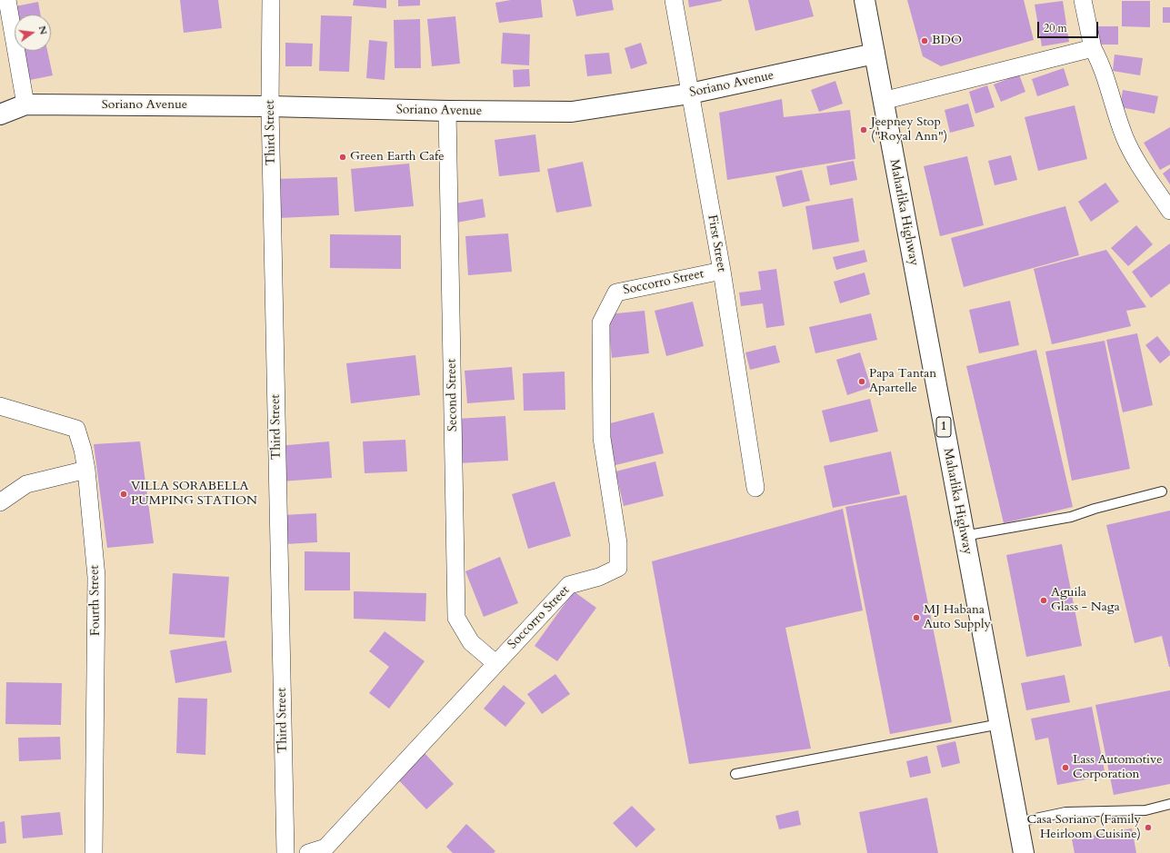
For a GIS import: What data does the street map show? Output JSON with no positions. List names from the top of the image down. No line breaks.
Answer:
{"streets":{"street":["Soriano Avenue","Third Street","Maharlika Highway","First Street","Soccorro Street","Second Street","1","Fourth Street"]},"crossings":[["Soriano Avenue","Third Street"],["Soriano Avenue","Maharlika Highway"],["Soriano Avenue","First Street"],["Soriano Avenue","Second Street"],["First Street","Soccorro Street"],["Soccorro Street","Second Street"]],"places":["BDO","Jeepney Stop (\"Royal Ann\")","Green Earth Cafe","Papa Tantan Apartelle","VILLA SORABELLA PUMPING STATION","Aguila Glass - Naga","MJ Habana Auto Supply","Lass Automotive Corporation","Casa Soriano (Family Heirloom Cuisine)"],"scale_bar":"20 m","north":"right"}
